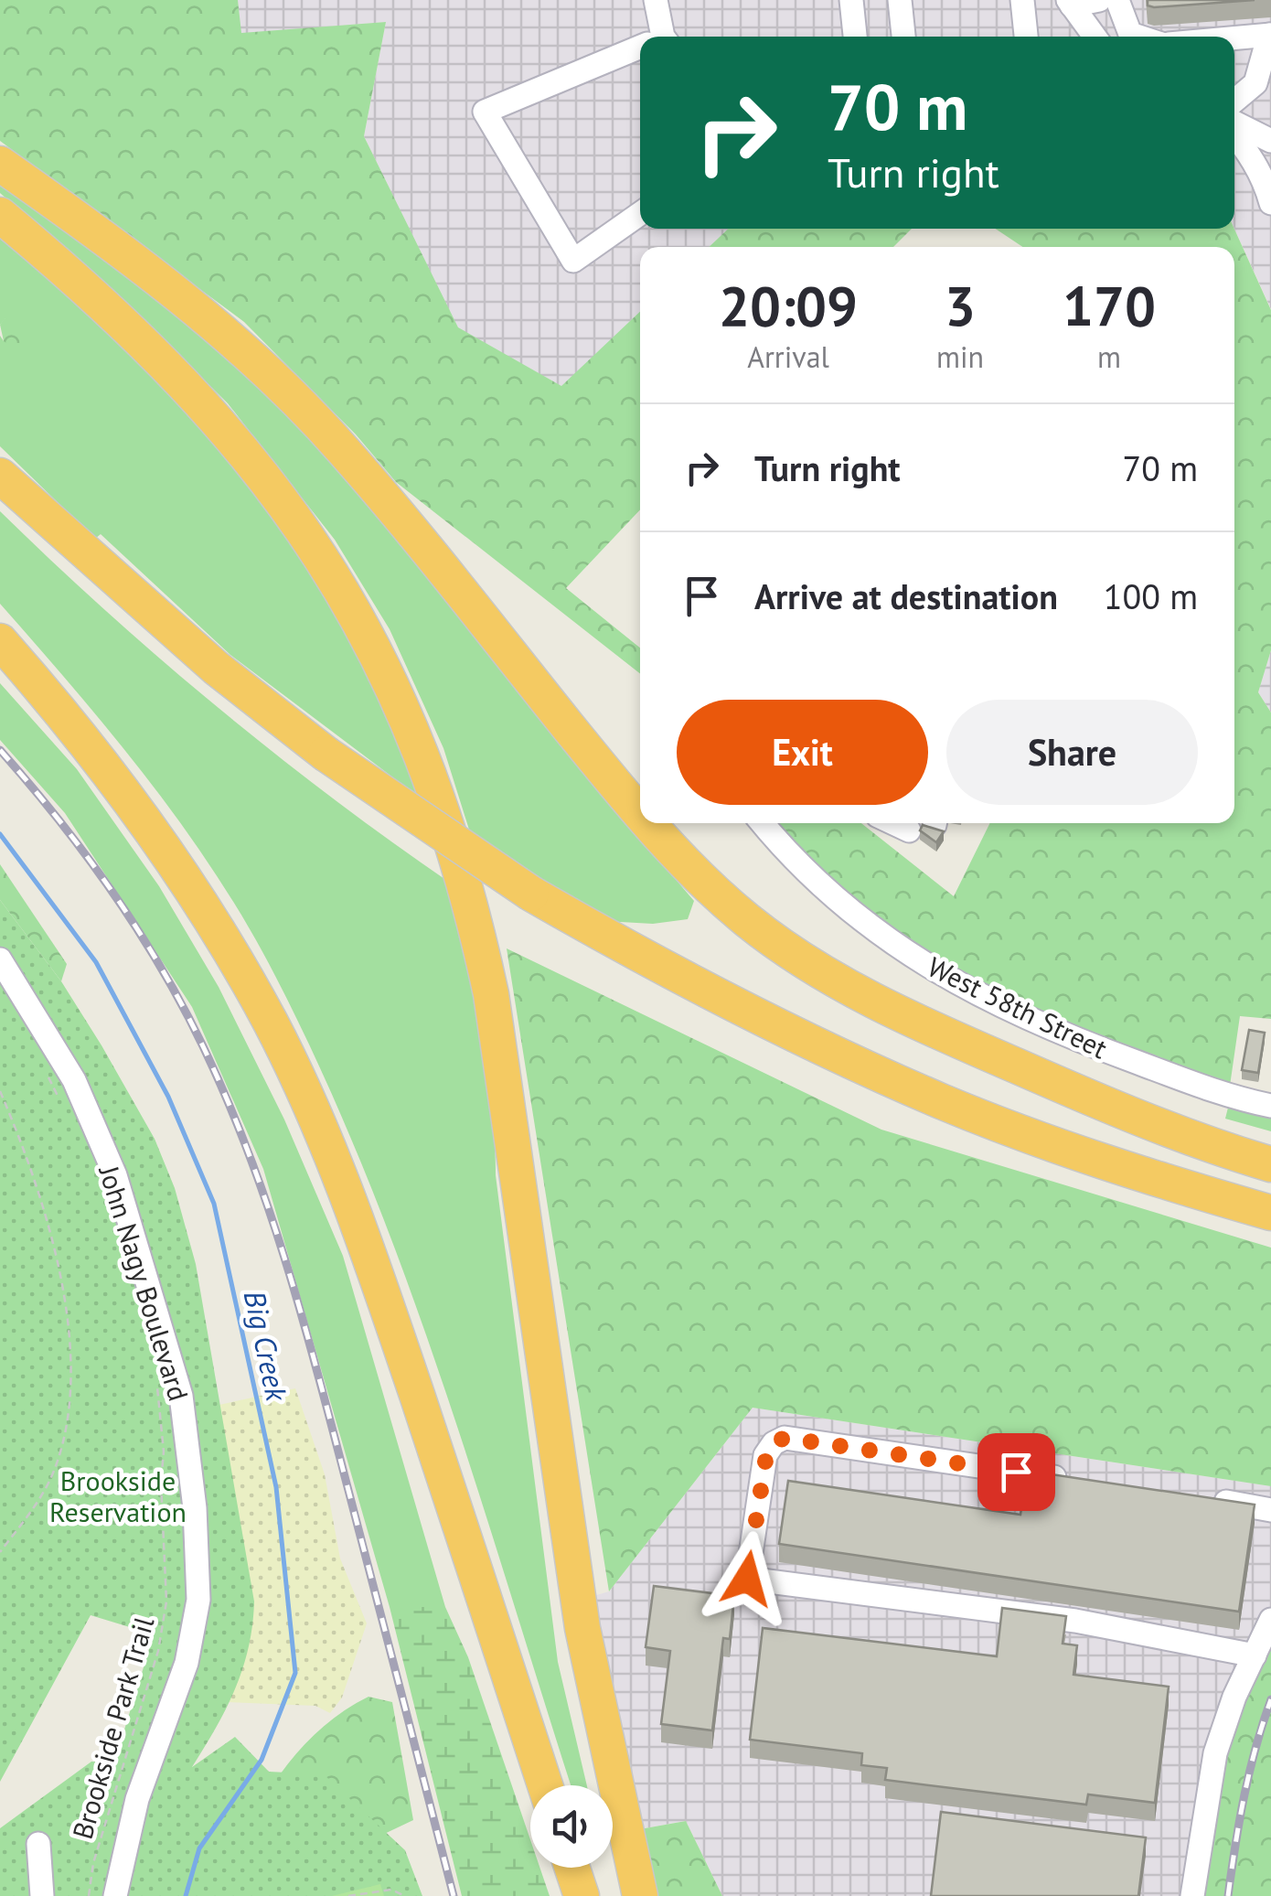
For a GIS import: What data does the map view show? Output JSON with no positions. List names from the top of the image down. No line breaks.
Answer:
{"streets":{"street":["West 58th Street","John Nagy Boulevard"],"path":["Brookside Park Trail"]},"water":["Big Creek"],"parks":["Brookside Reservation"],"page":{"turn":["70 m","Turn right"],"eta":["20:09","Arrival","3","min","170","m"],"list":[{"name":"Turn right","value":"70 m"},{"name":"Arrive at destination","value":"100 m"}],"buttons":["Exit","Share"]}}
